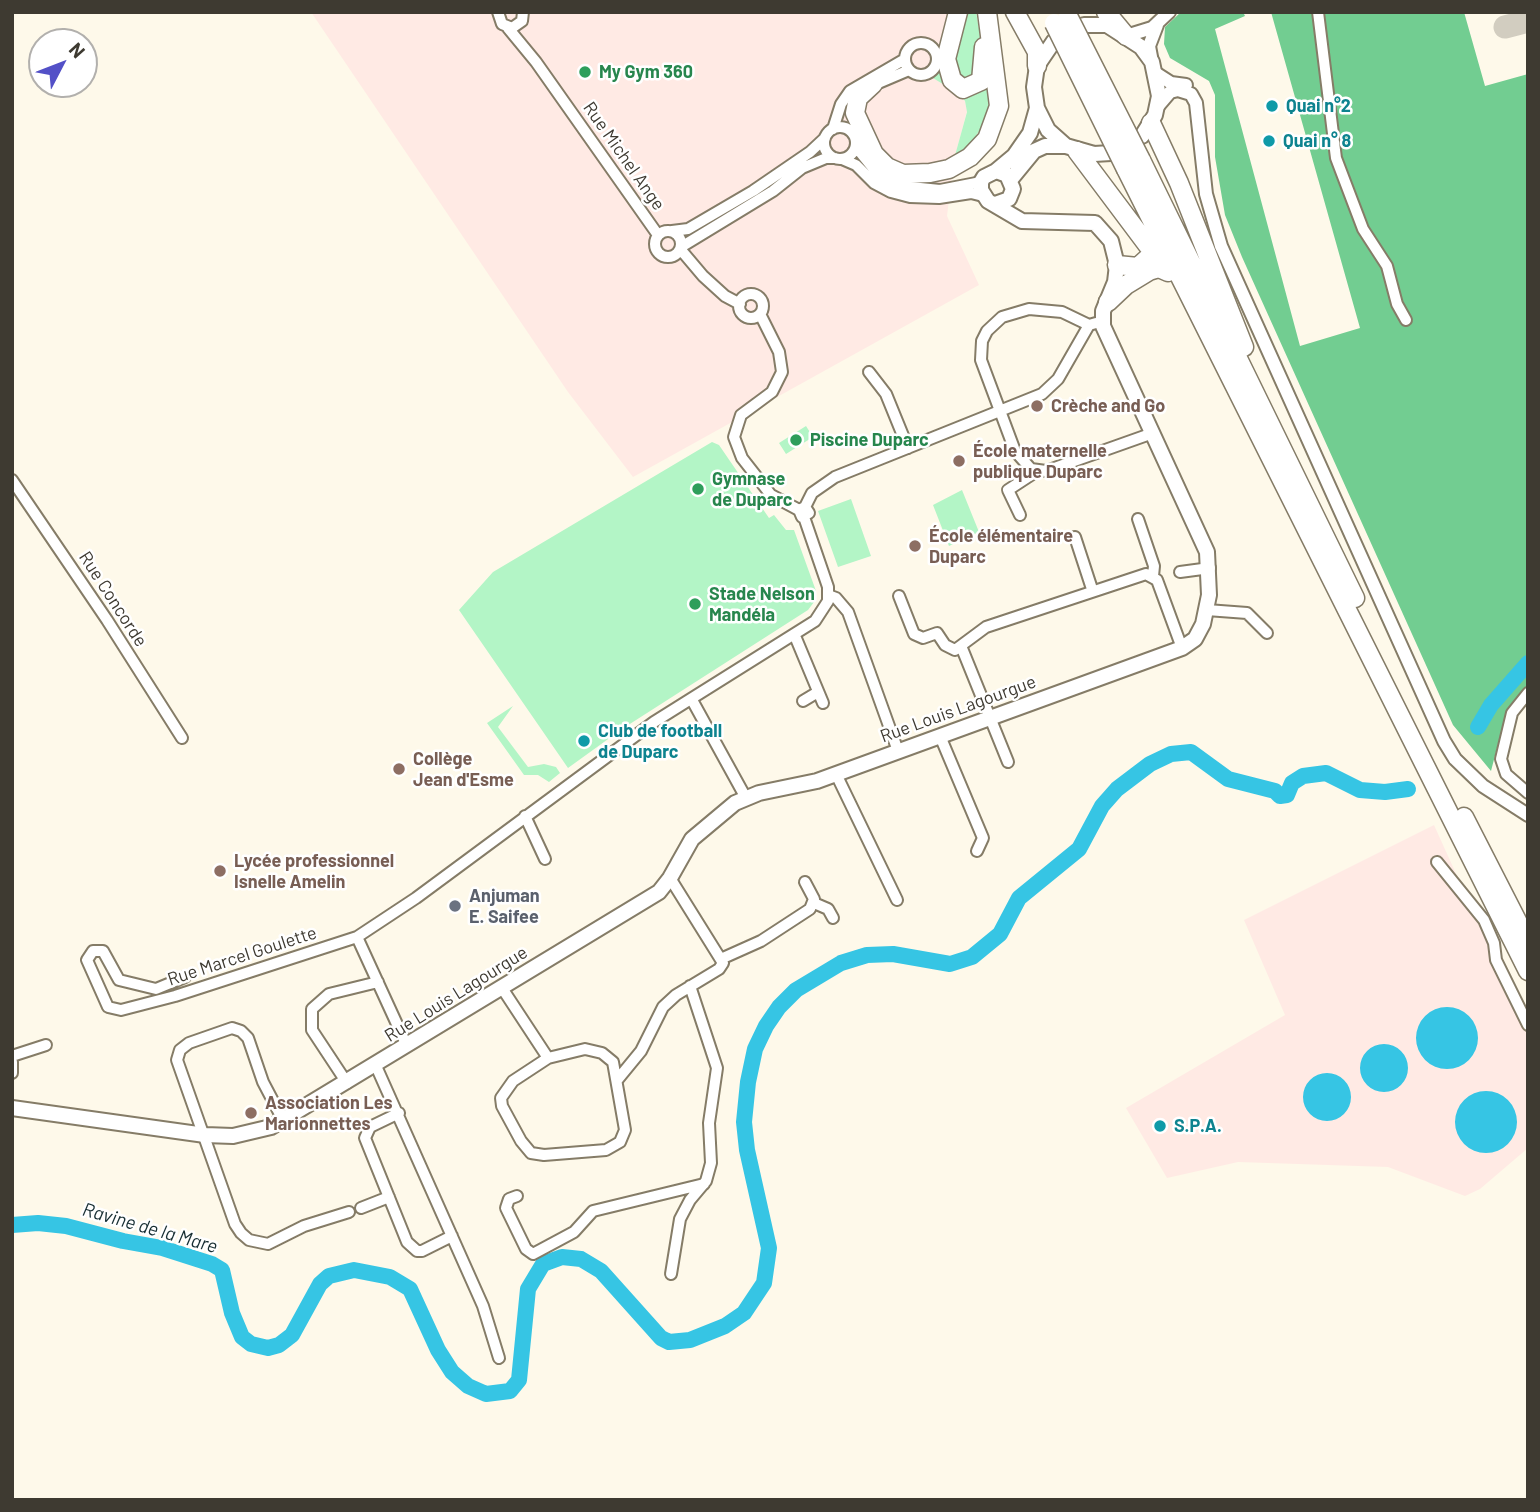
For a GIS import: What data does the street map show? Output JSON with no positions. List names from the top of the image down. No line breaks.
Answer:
{"streets":{"main road":["Rue Louis Lagourgue"],"street":["Rue Michel Ange","Rue Concorde","Rue Marcel Goulette"]},"water":["Ravine de la Mare"],"places":["My Gym 360","Quai n°2","Quai n° 8","Crèche and Go","Piscine Duparc","École maternelle publique Duparc","Gymnase de Duparc","École élémentaire Duparc","Stade Nelson Mandéla","Club de football de Duparc","Collège Jean d'Esme","Lycée professionnel Isnelle Amelin","Anjuman E. Saifee","Association Les Marionnettes","S.P.A."],"north":"top right"}
